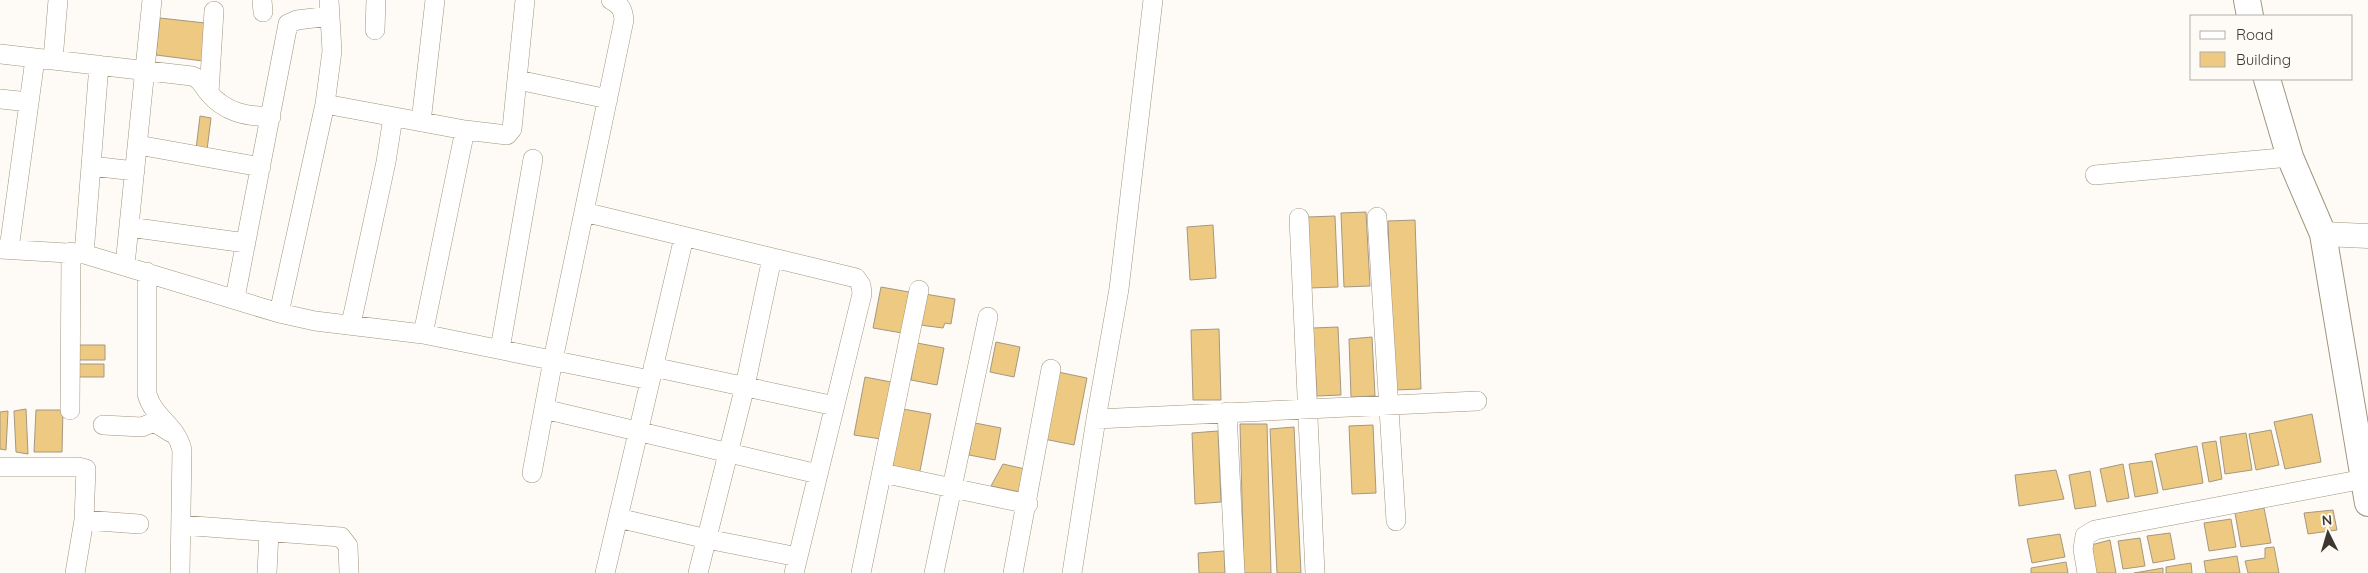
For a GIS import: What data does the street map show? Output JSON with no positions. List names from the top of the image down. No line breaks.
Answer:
{"legend":["Road","Building"],"north":"top"}
